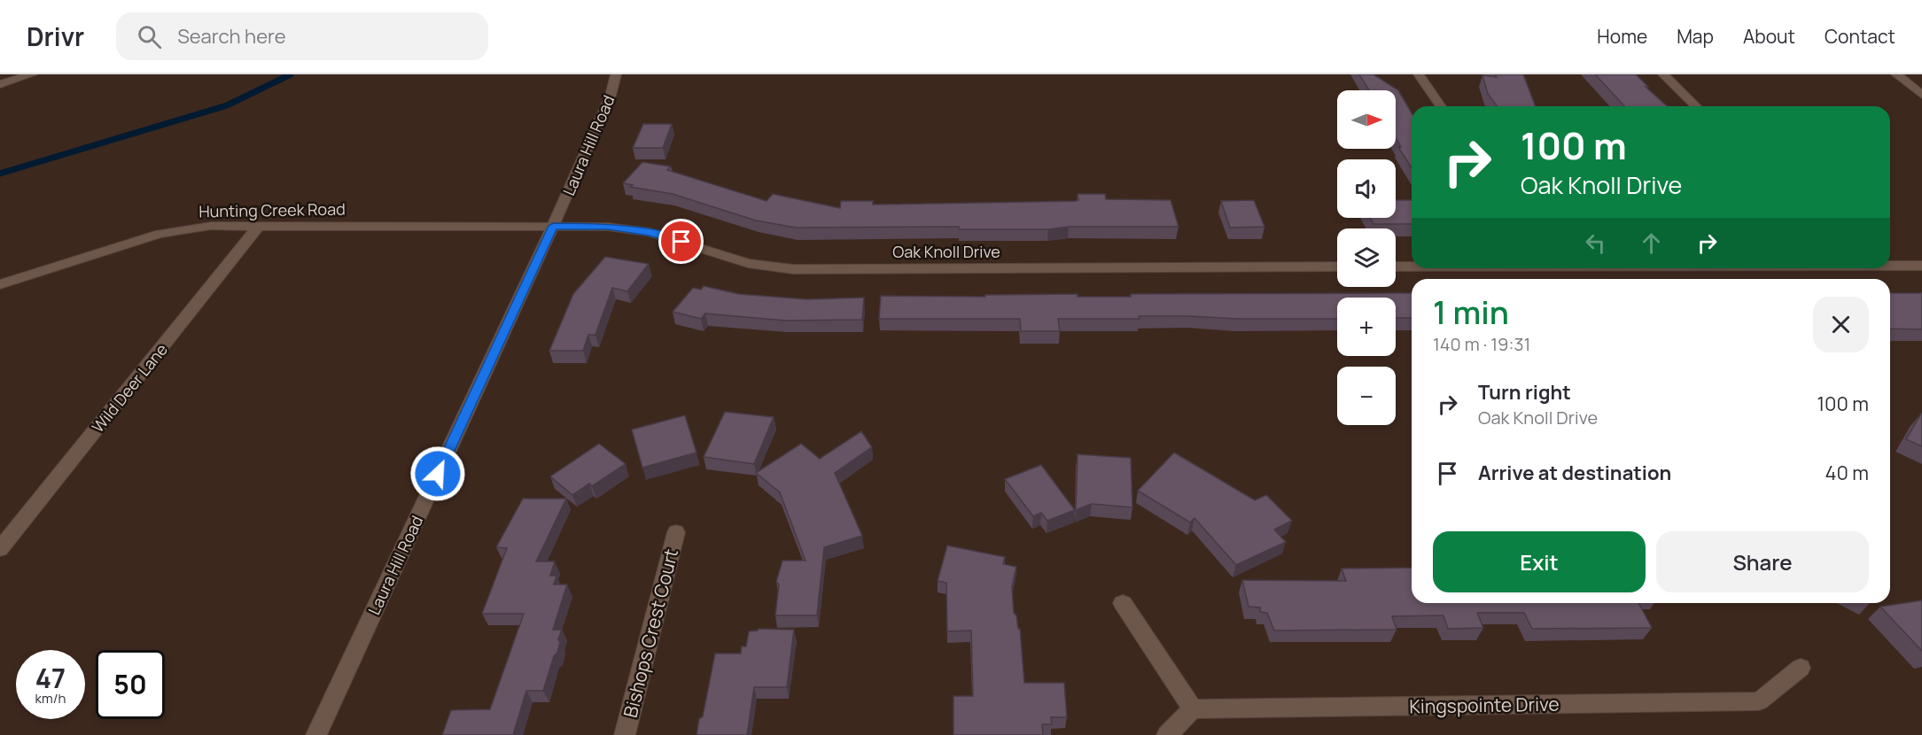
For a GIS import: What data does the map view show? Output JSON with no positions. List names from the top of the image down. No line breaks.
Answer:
{"streets":{"street":["Laura Hill Road","Hunting Creek Road","Oak Knoll Drive","Wild Deer Lane","Bishops Crest Court","Kingspointe Drive"]},"crossings":[["Laura Hill Road","Hunting Creek Road"],["Laura Hill Road","Oak Knoll Drive"],["Hunting Creek Road","Oak Knoll Drive"],["Hunting Creek Road","Wild Deer Lane"]],"north":"right","page":{"header":"Drivr","search":"Search here","nav":["Home","Map","About","Contact"],"map_buttons":["+","−"],"turn":["100 m","Oak Knoll Drive"],"heading":["1 min","140 m · 19:31"],"list":[{"name":"Turn right","note":"Oak Knoll Drive","value":"100 m"},{"name":"Arrive at destination","value":"40 m"}],"buttons":["Exit","Share"],"speed":"47 km/h","limit":"50"}}
